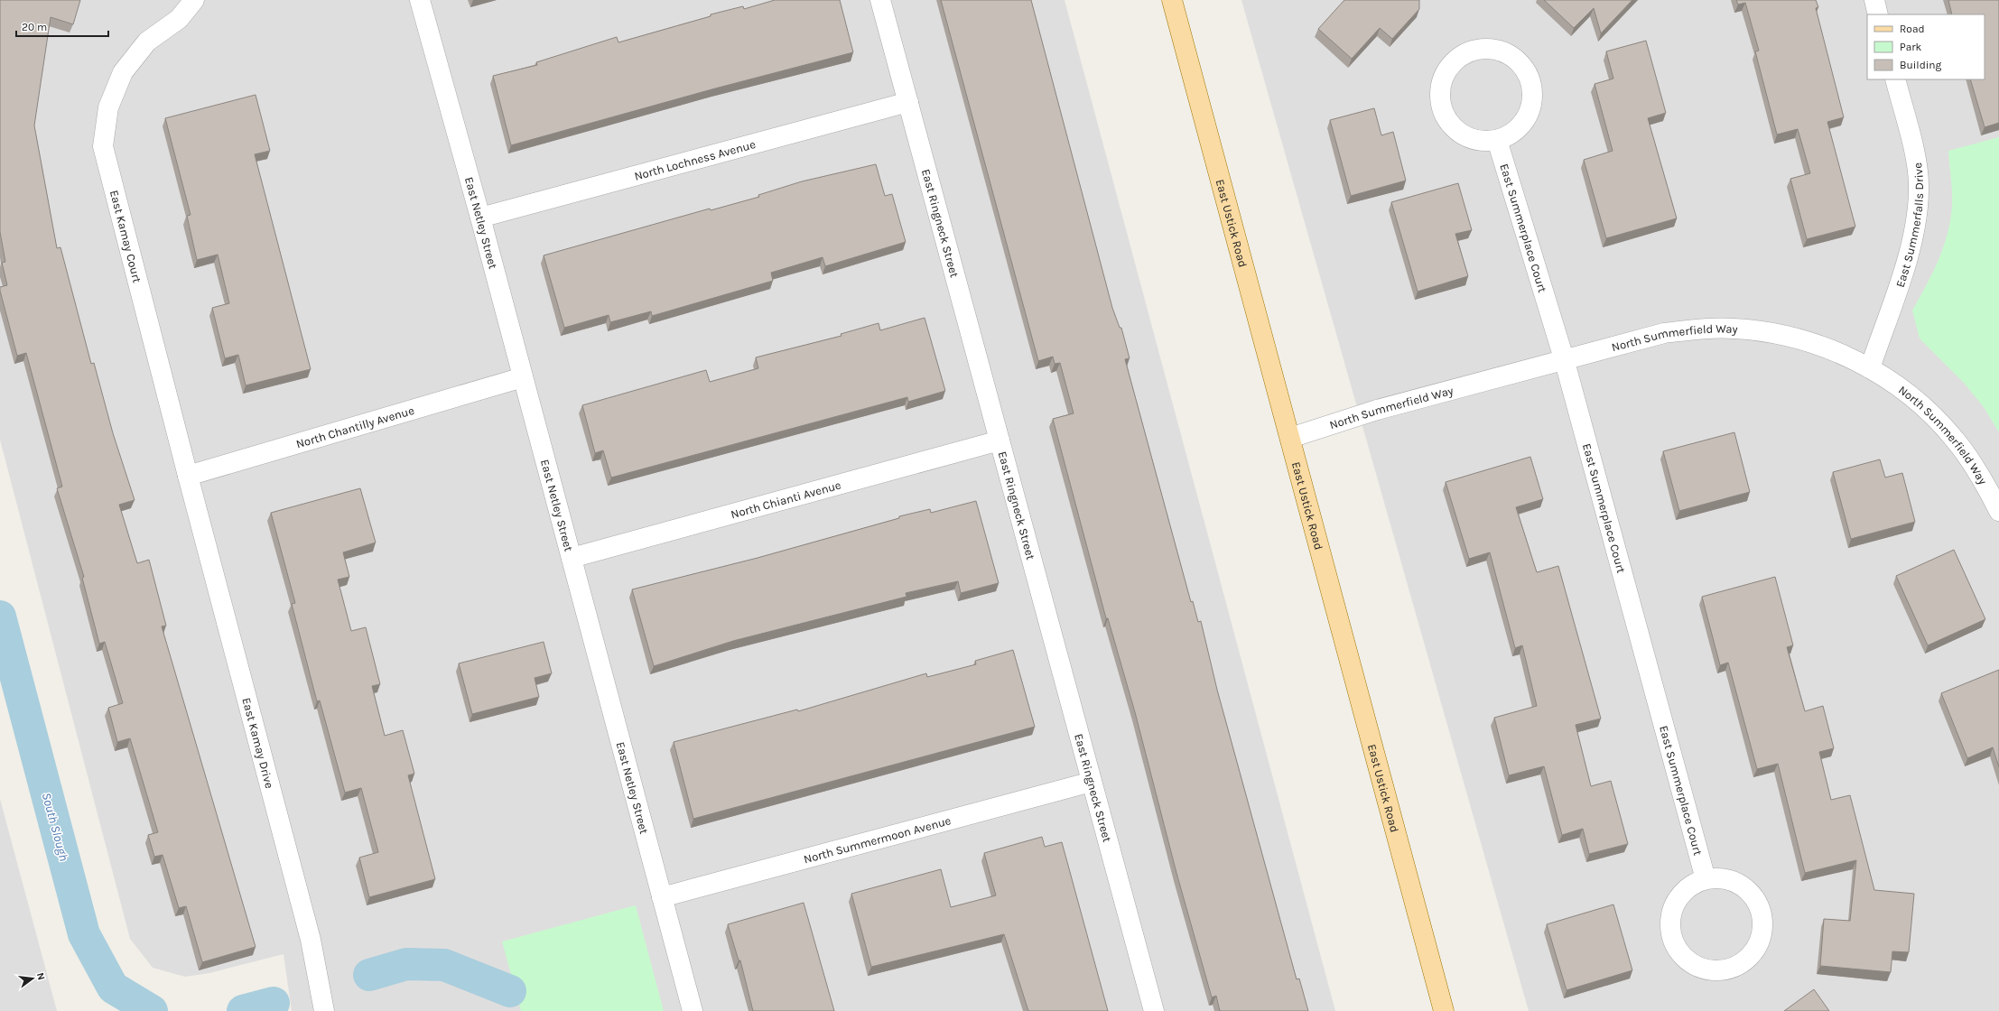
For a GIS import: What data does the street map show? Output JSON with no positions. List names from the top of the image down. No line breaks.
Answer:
{"streets":{"main road":["East Ustick Road"],"street":["North Lochness Avenue","East Netley Street","East Ringneck Street","East Summerfalls Drive","East Summerplace Court","East Kamay Court","North Summerfield Way","North Chantilly Avenue","North Chianti Avenue","East Kamay Drive","North Summermoon Avenue"]},"crossings":[["North Lochness Avenue","East Netley Street"],["North Lochness Avenue","East Ringneck Street"],["East Netley Street","North Chantilly Avenue"],["East Netley Street","North Chianti Avenue"],["East Netley Street","North Summermoon Avenue"],["East Ringneck Street","North Chianti Avenue"],["East Ringneck Street","North Summermoon Avenue"],["East Ustick Road","North Summerfield Way"],["East Summerfalls Drive","North Summerfield Way"],["East Summerplace Court","North Summerfield Way"],["East Kamay Court","North Chantilly Avenue"],["East Kamay Court","East Kamay Drive"],["North Chantilly Avenue","East Kamay Drive"]],"water":["South Slough"],"legend":["Road","Park","Building"],"scale_bar":"20 m","north":"right"}
